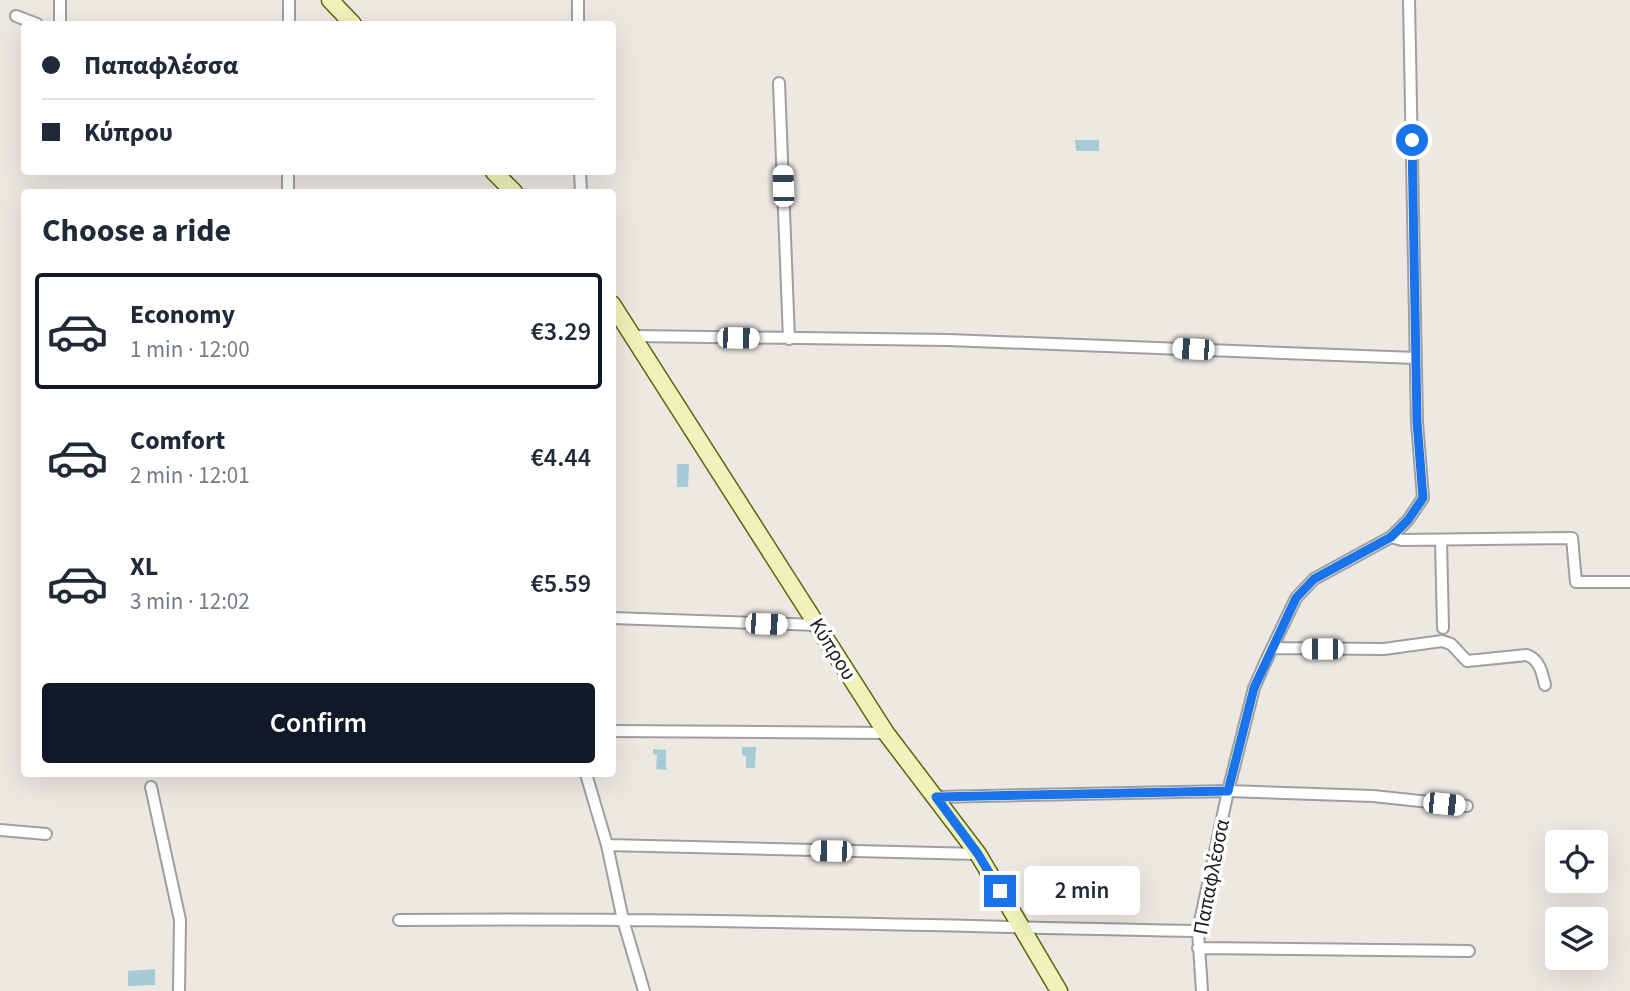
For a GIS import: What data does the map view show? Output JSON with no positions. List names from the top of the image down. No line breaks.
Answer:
{"streets":{"street":["Κύπρου","Παπαφλέσσα"]},"page":{"banner":["Παπαφλέσσα","Κύπρου"],"heading":"Choose a ride","list":[{"name":"Economy","note":"1 min · 12:00","value":"€3.29"},{"name":"Comfort","note":"2 min · 12:01","value":"€4.44"},{"name":"XL","note":"3 min · 12:02","value":"€5.59"}],"buttons":"Confirm","bubble":"2 min"}}
